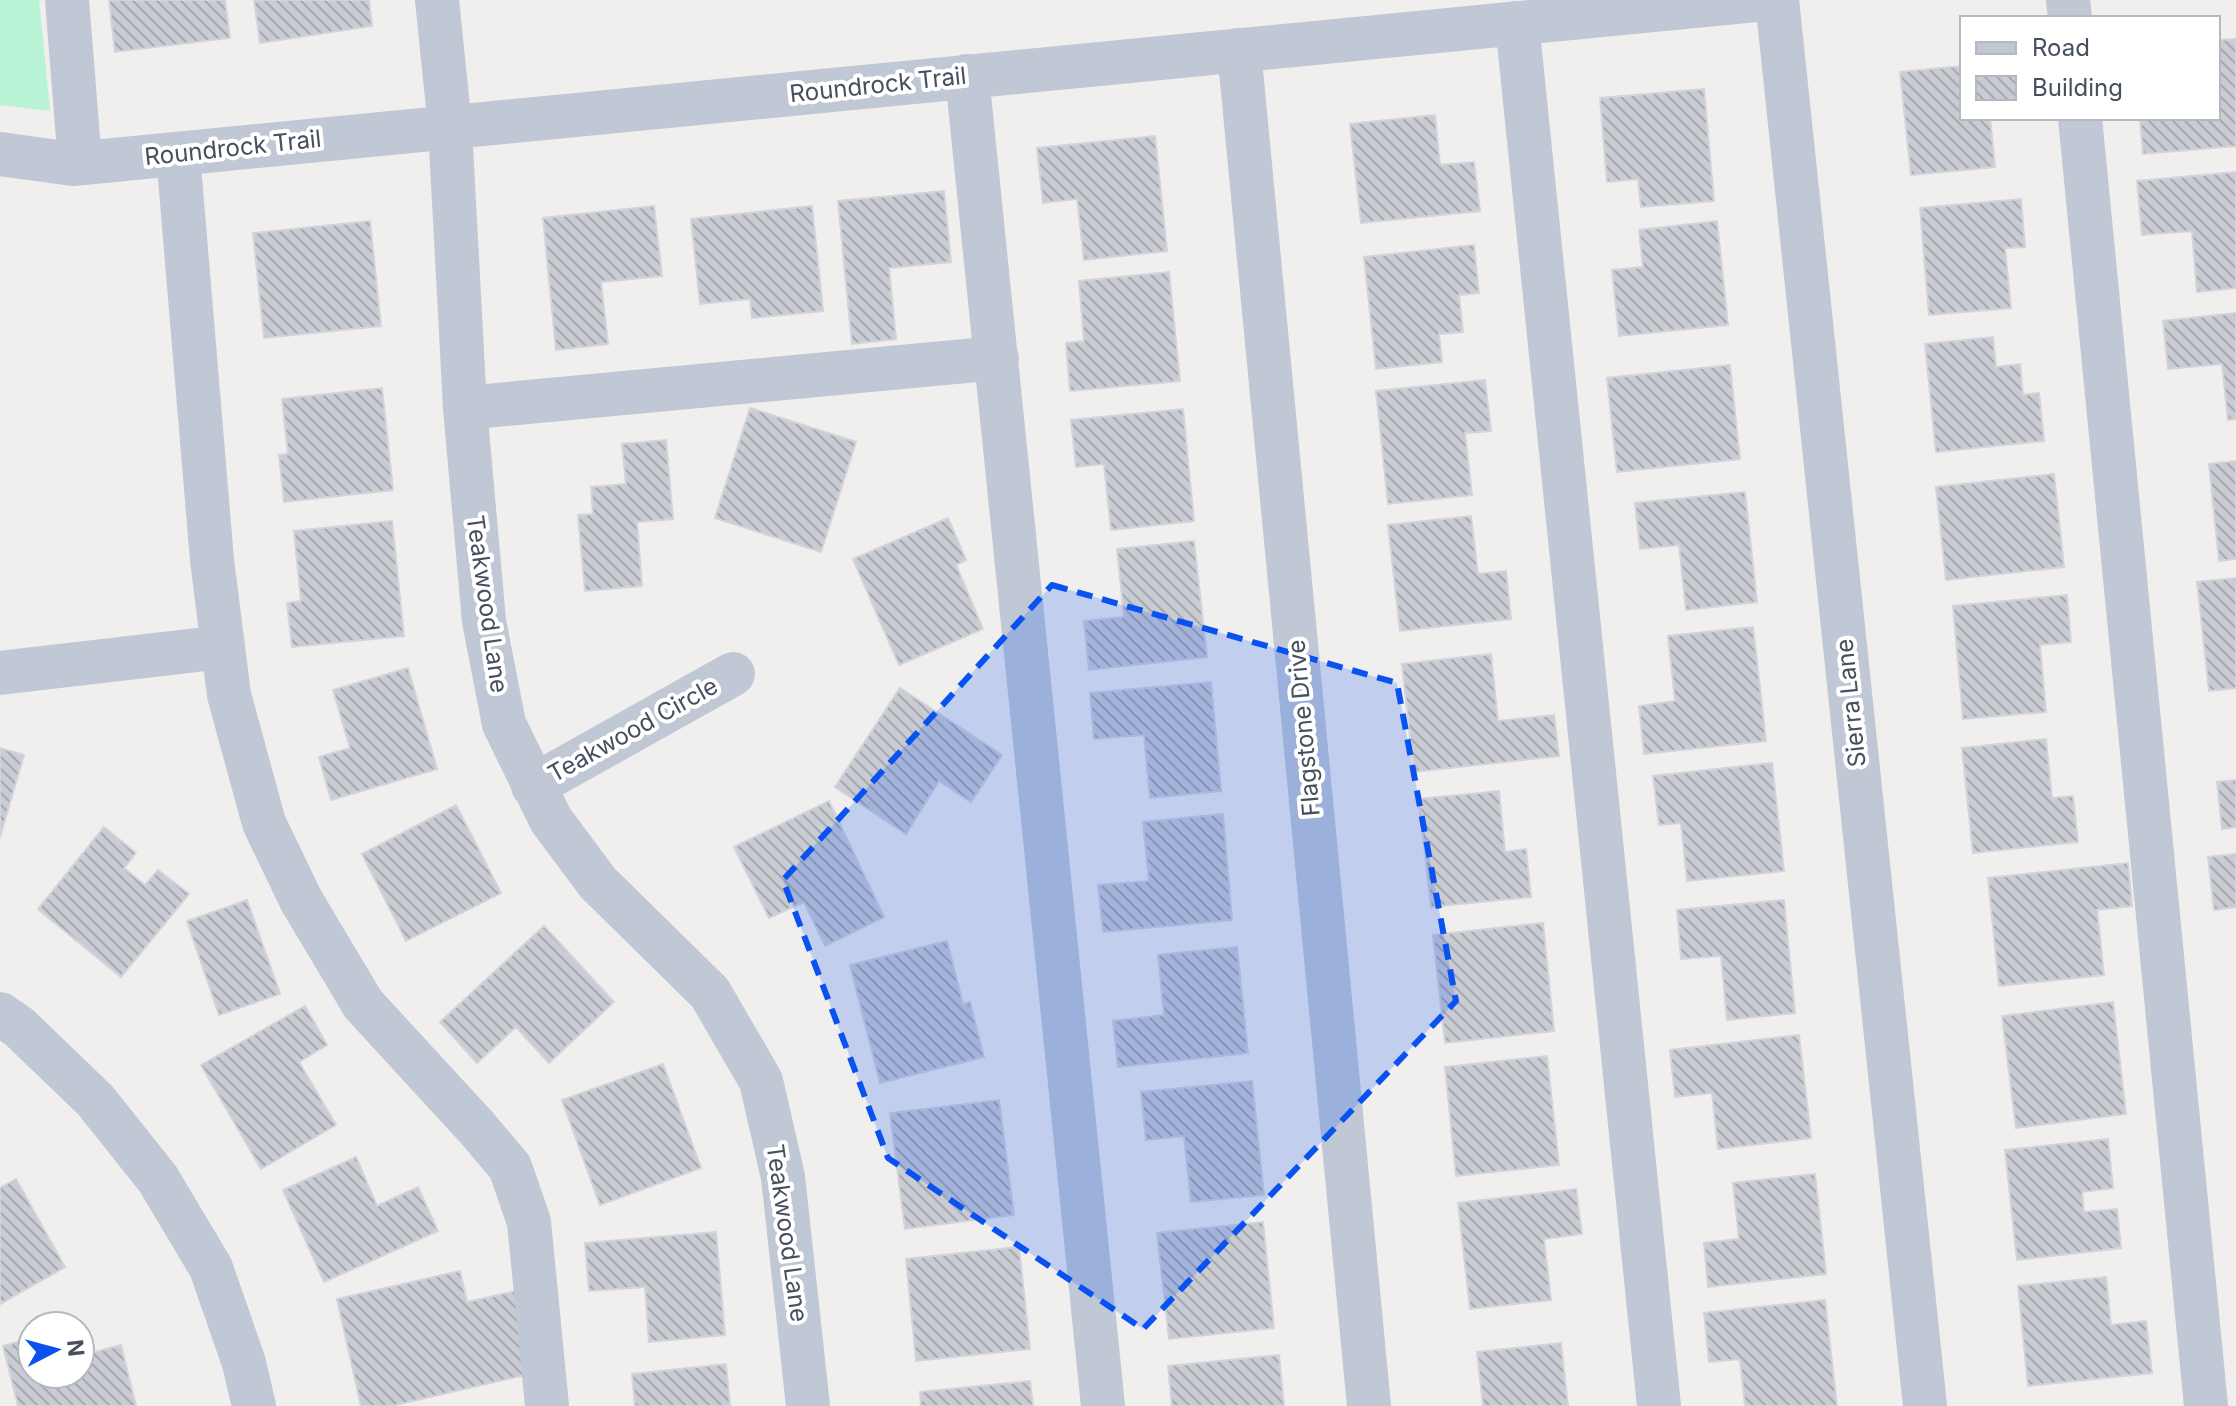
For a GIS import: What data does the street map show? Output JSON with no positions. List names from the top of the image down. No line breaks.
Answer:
{"streets":{"street":["Roundrock Trail","Teakwood Lane","Sierra Lane","Flagstone Drive","Teakwood Circle"]},"crossings":[["Roundrock Trail","Teakwood Lane"],["Roundrock Trail","Flagstone Drive"],["Teakwood Lane","Teakwood Circle"]],"legend":["Road","Building"],"north":"right"}
